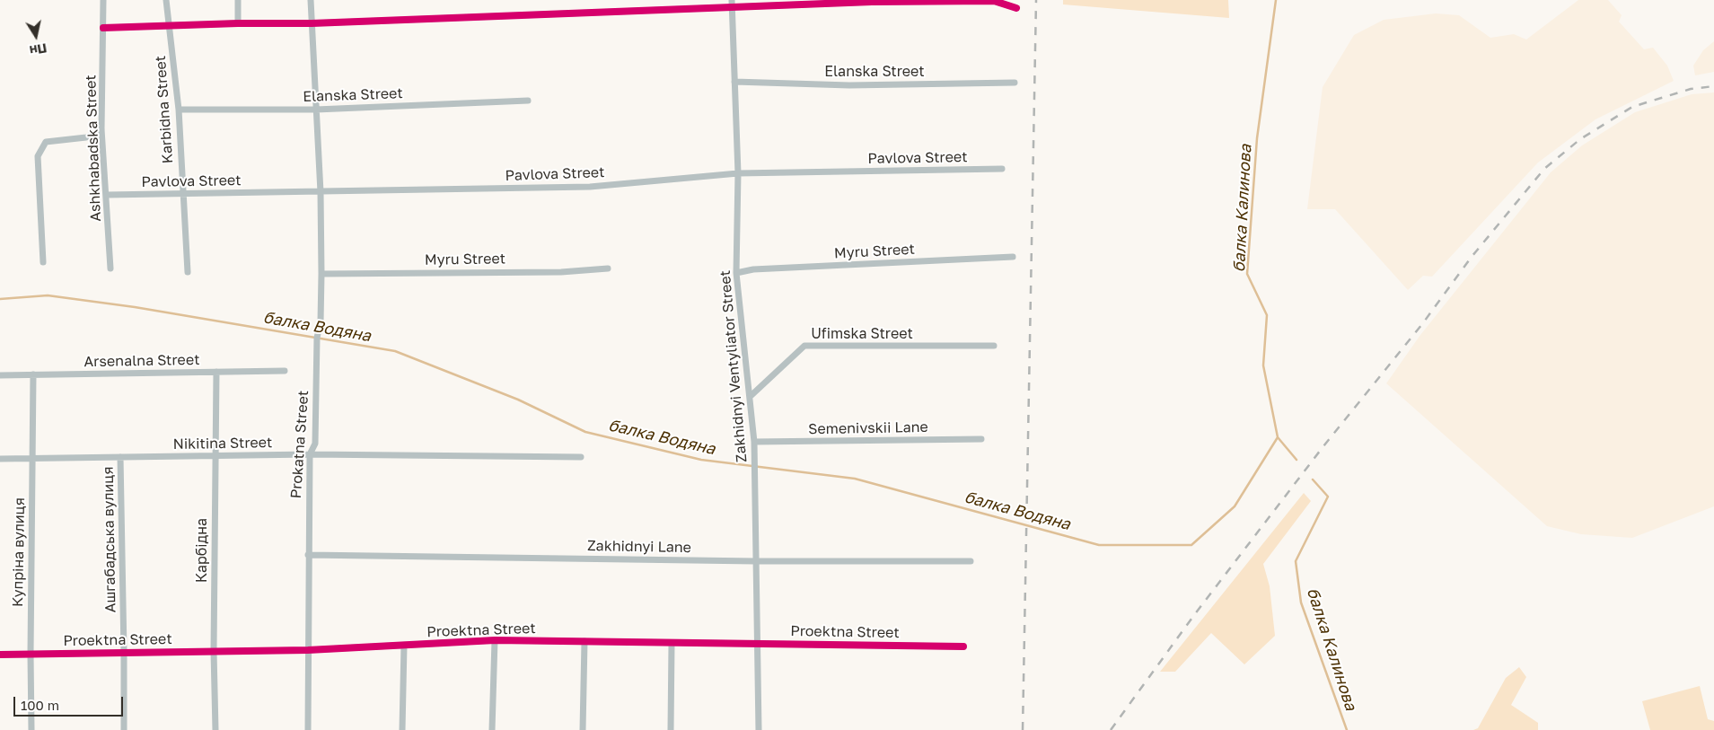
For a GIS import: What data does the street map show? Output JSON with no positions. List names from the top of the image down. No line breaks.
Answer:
{"streets":{"street":["Elanska Street","Karbidna Street","Ashkhabadska Street","Pavlova Street","Myru Street","Ufimska Street","Arsenalna Street","Zakhidnyi Ventyliator Street","Semenivskii Lane","Nikitina Street","Prokatna Street","Ашгабадська вулиця","Zakhidnyi Lane","Карбідна","Купріна вулиця","Proektna Street"]},"crossings":[["Elanska Street","Karbidna Street"],["Elanska Street","Zakhidnyi Ventyliator Street"],["Elanska Street","Prokatna Street"],["Karbidna Street","Pavlova Street"],["Ashkhabadska Street","Pavlova Street"],["Pavlova Street","Zakhidnyi Ventyliator Street"],["Pavlova Street","Prokatna Street"],["Myru Street","Zakhidnyi Ventyliator Street"],["Myru Street","Prokatna Street"],["Ufimska Street","Zakhidnyi Ventyliator Street"],["Arsenalna Street","Карбідна"],["Arsenalna Street","Купріна вулиця"],["Zakhidnyi Ventyliator Street","Semenivskii Lane"],["Zakhidnyi Ventyliator Street","Zakhidnyi Lane"],["Zakhidnyi Ventyliator Street","Proektna Street"],["Nikitina Street","Prokatna Street"],["Nikitina Street","Ашгабадська вулиця"],["Nikitina Street","Карбідна"],["Nikitina Street","Купріна вулиця"],["Prokatna Street","Zakhidnyi Lane"],["Prokatna Street","Proektna Street"],["Ашгабадська вулиця","Proektna Street"],["Карбідна","Proektna Street"],["Купріна вулиця","Proektna Street"]],"water":["балка Калинова","балка Водяна"],"scale_bar":"100 m","north":"bottom"}
